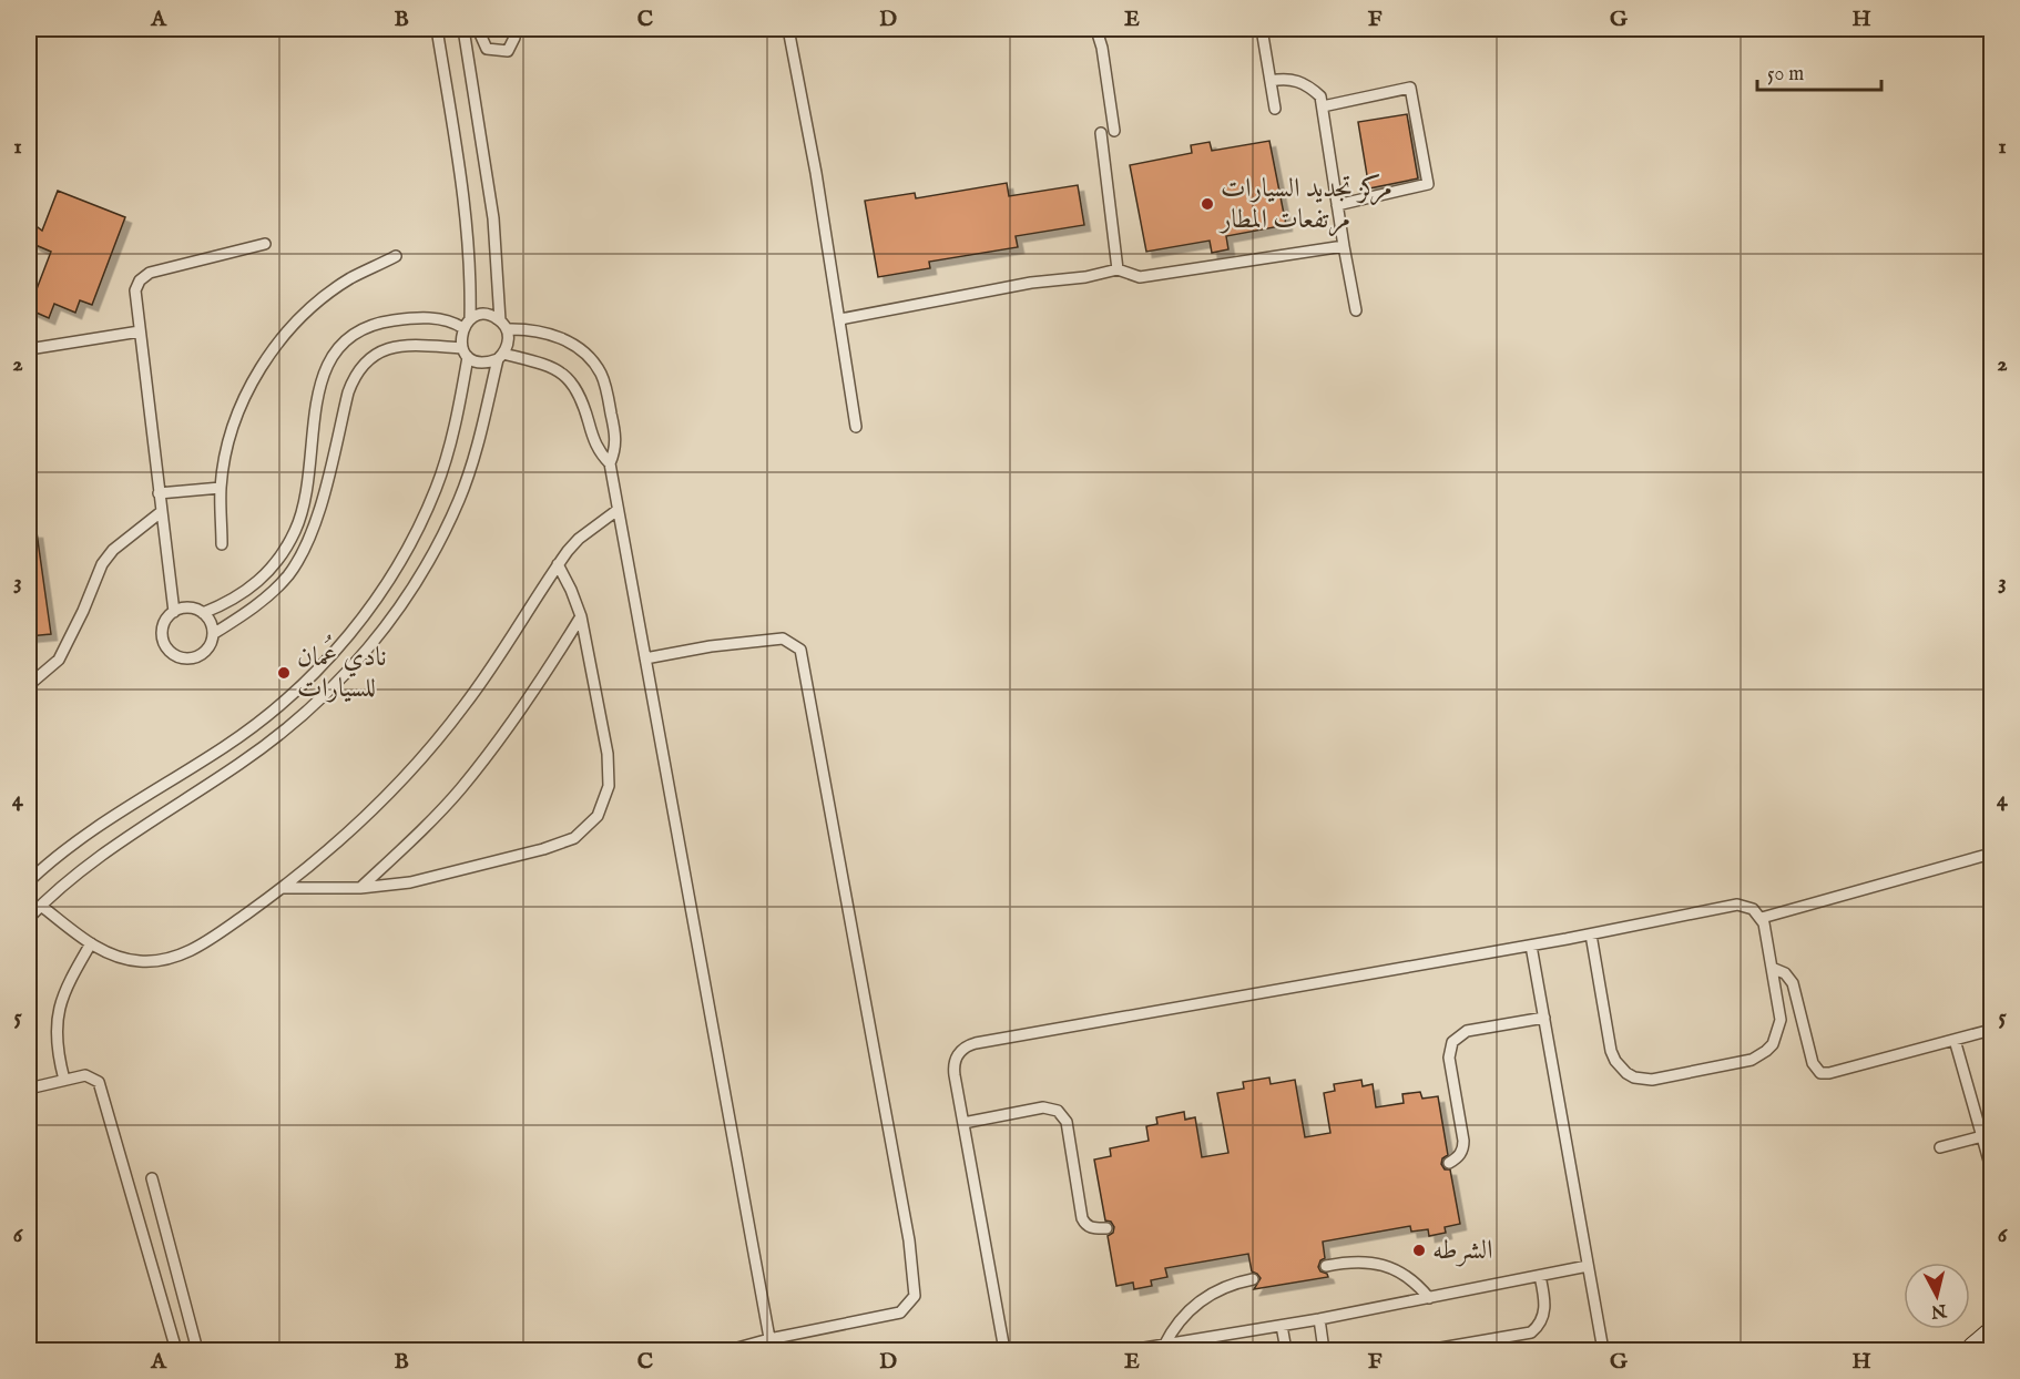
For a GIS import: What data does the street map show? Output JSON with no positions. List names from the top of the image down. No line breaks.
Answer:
{"places":["مركز تجديد السيارات مرتفعات المطار","نادي عُمان للسيارات","الشرطه"],"scale_bar":"50 m","north":"bottom","grid":{"columns":["A","B","C","D","E","F","G","H"],"rows":["1","2","3","4","5","6"]}}
